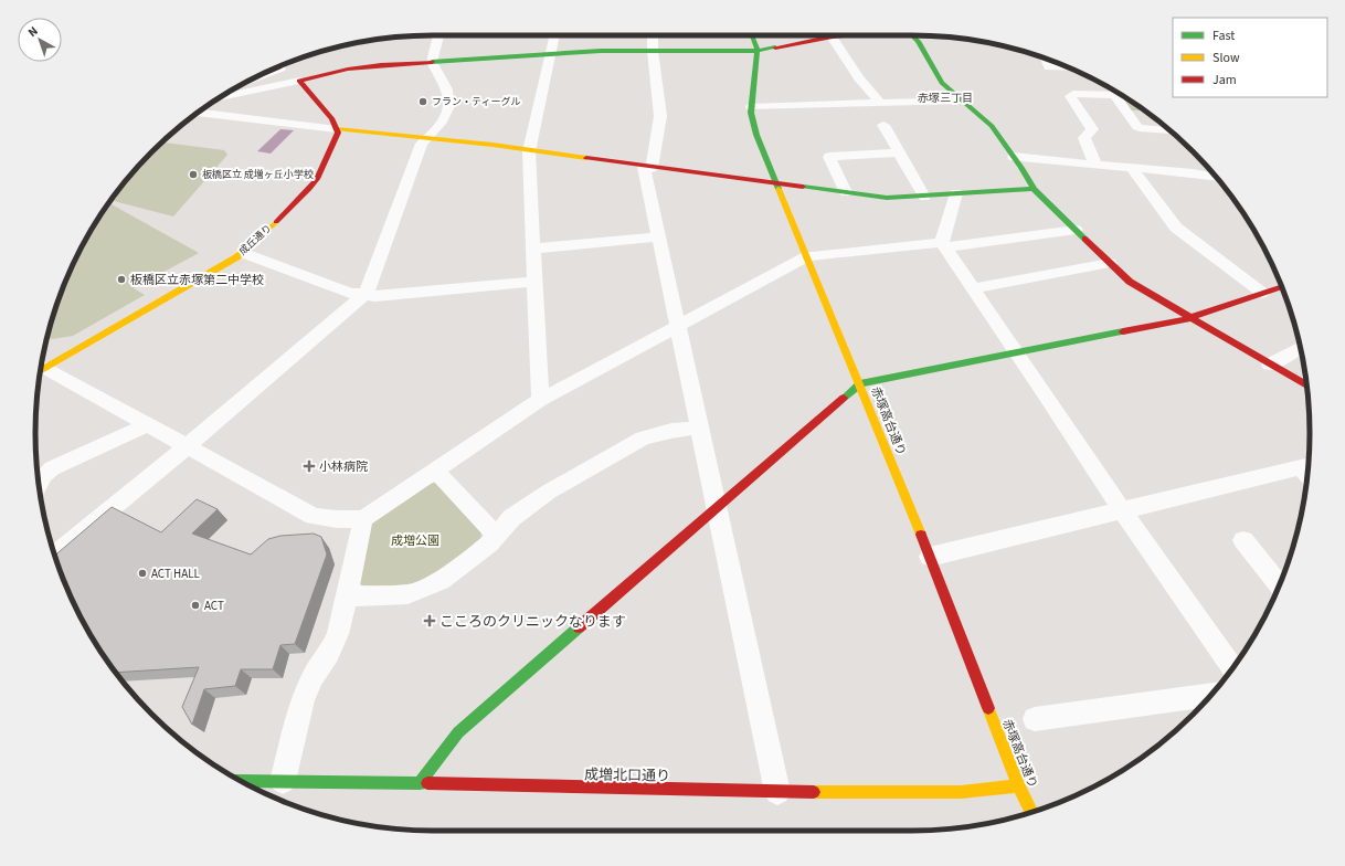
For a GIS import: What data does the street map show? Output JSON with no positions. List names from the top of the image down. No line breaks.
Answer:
{"streets":{"street":["成丘通り","赤塚高台通り","成増北口通り"]},"crossings":[["赤塚高台通り","成増北口通り"]],"districts":["赤塚三丁目"],"parks":["成増公園"],"places":{"other":["フラン・ティーグル","板橋区立 成増ヶ丘小学校","板橋区立赤塚第二中学校","ACT HALL","ACT"],"health":["小林病院","こころのクリニックなります"]},"legend":["Fast","Slow","Jam"],"north":"top left"}
